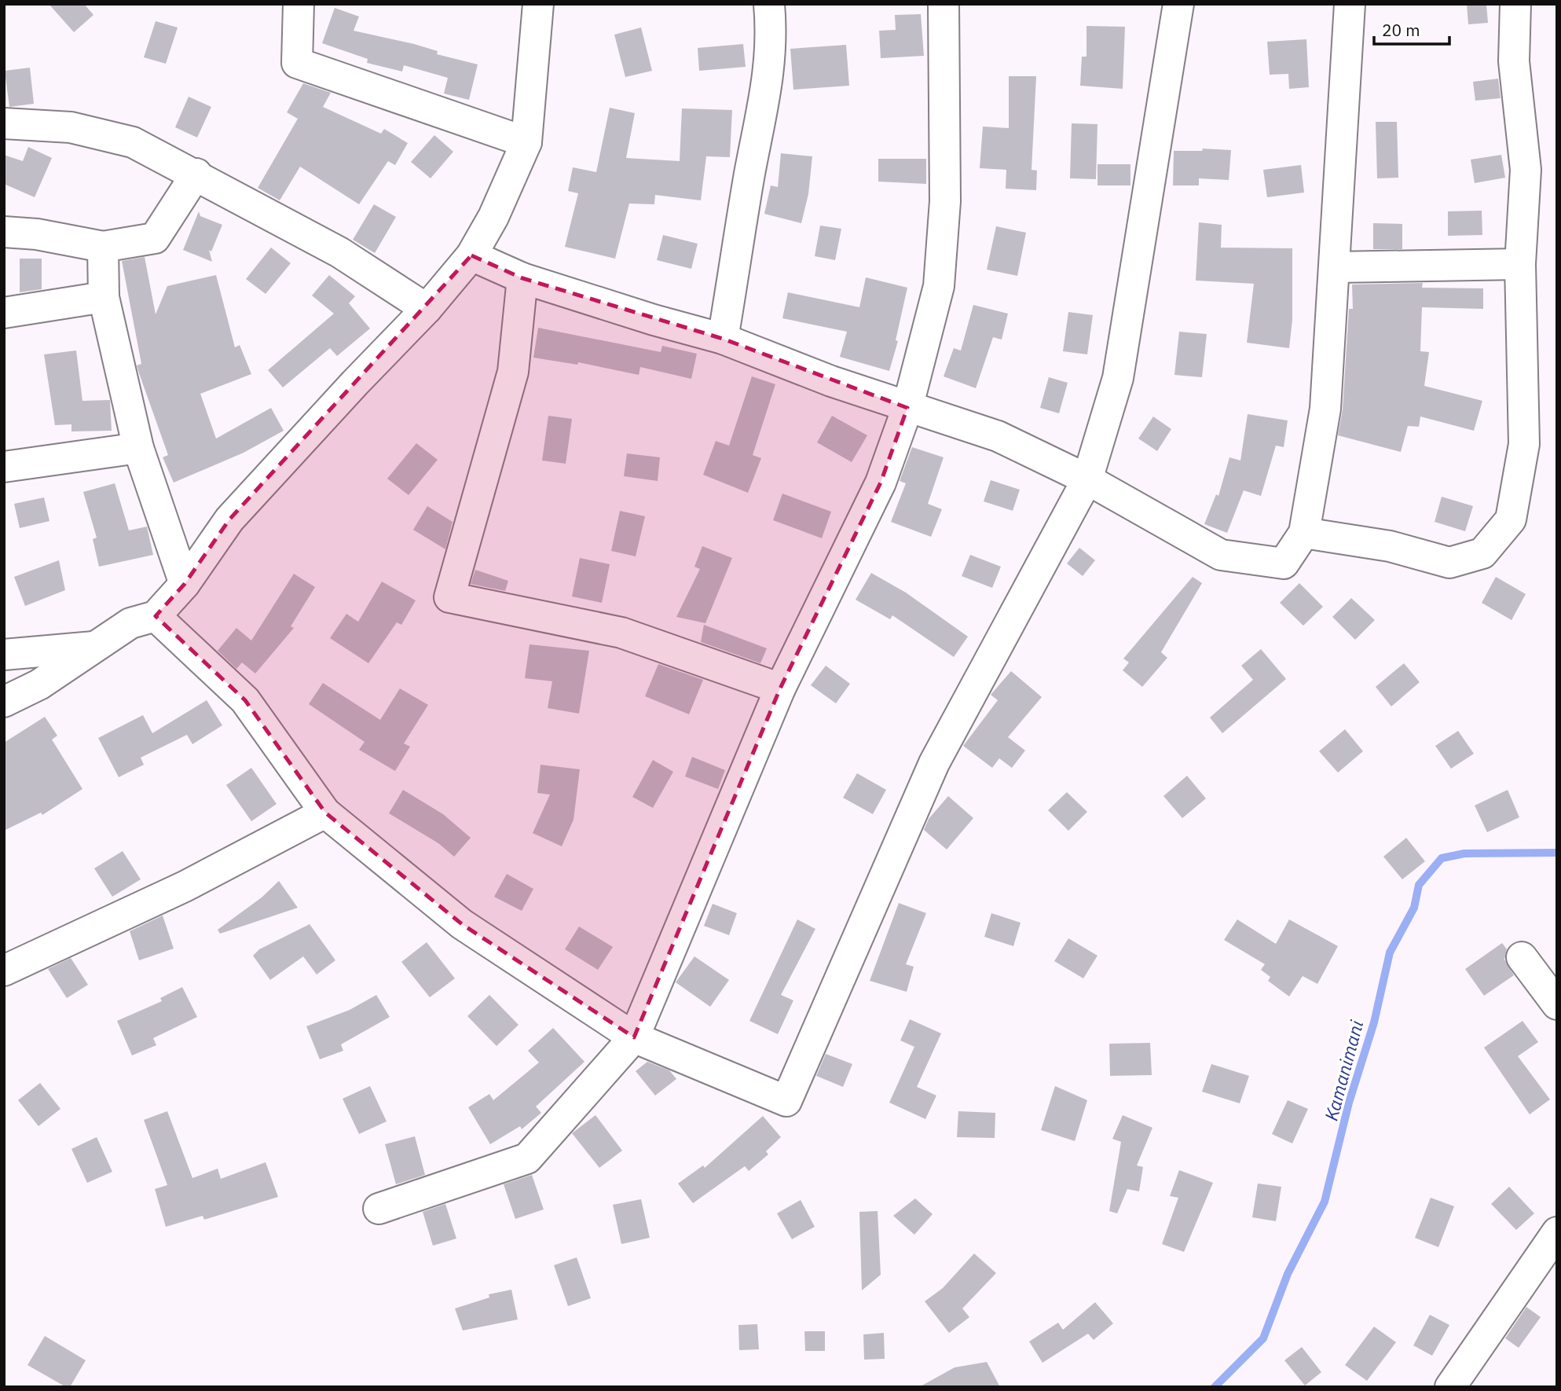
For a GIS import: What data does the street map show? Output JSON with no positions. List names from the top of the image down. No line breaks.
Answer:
{"water":["Kamanimani"],"scale_bar":"20 m"}
